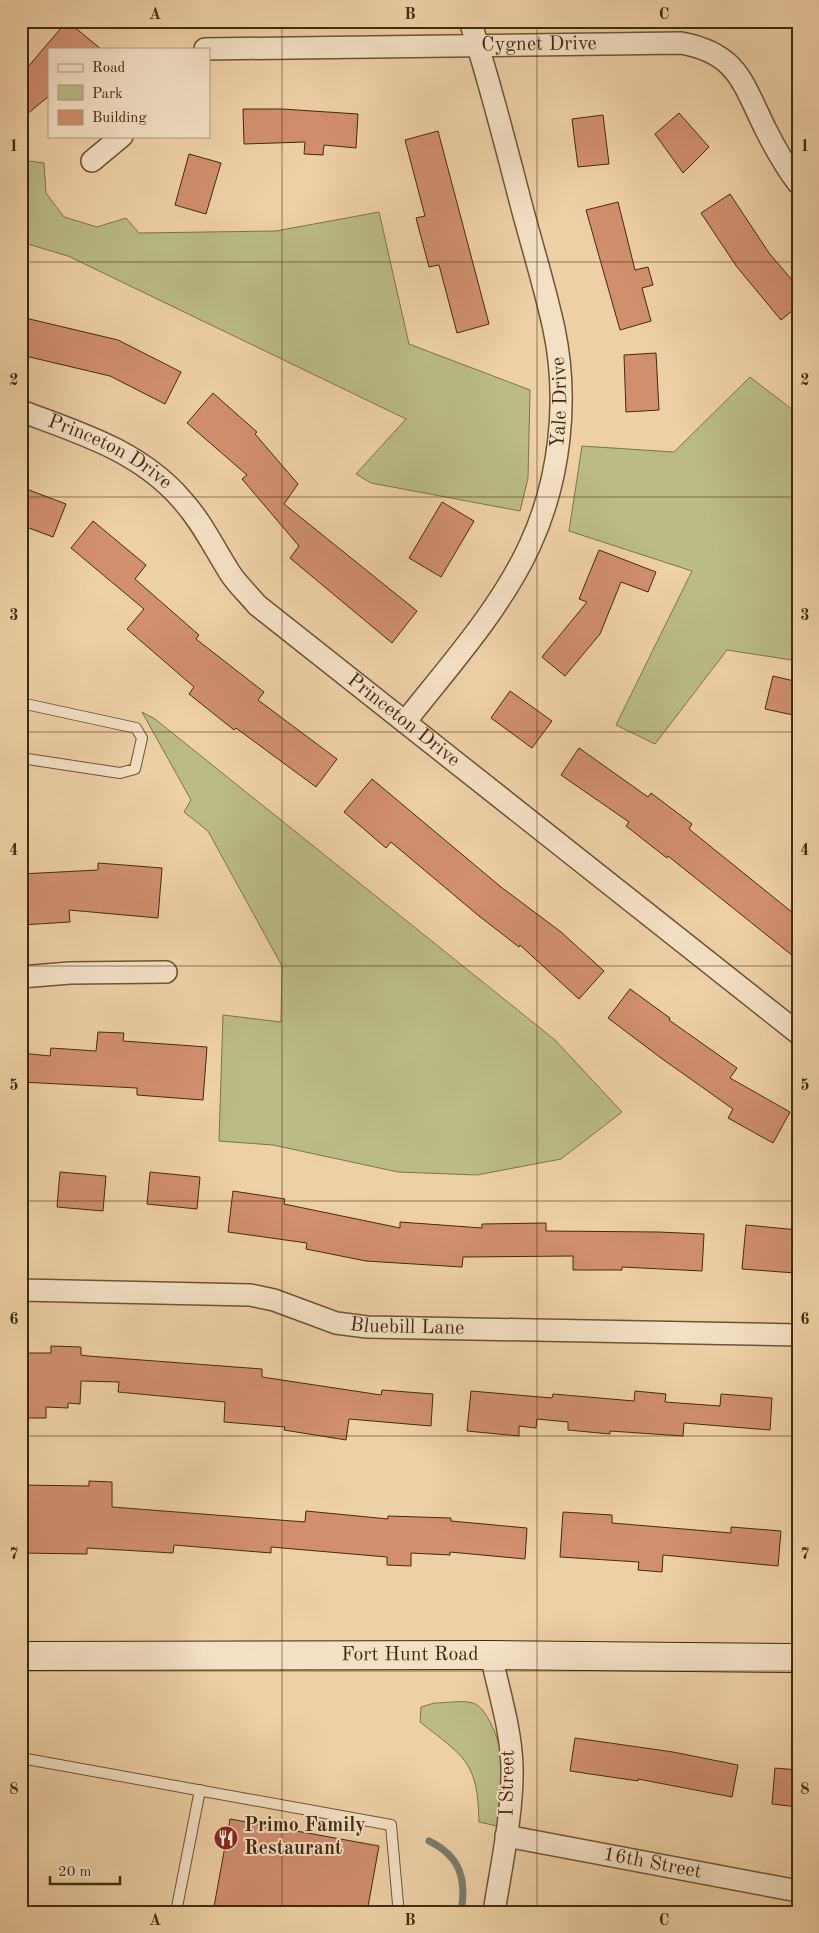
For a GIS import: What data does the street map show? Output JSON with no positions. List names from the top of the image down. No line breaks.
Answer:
{"streets":{"main road":["Fort Hunt Road"],"street":["Cygnet Drive","Yale Drive","Princeton Drive","Bluebill Lane","I Street","16th Street"]},"crossings":[["Cygnet Drive","Yale Drive"],["Yale Drive","Princeton Drive"],["Fort Hunt Road","I Street"],["I Street","16th Street"]],"places":{"restaurant":["Primo Family Restaurant"]},"legend":["Road","Park","Building"],"scale_bar":"20 m","grid":{"columns":["A","B","C"],"rows":["1","2","3","4","5","6","7","8"]}}
